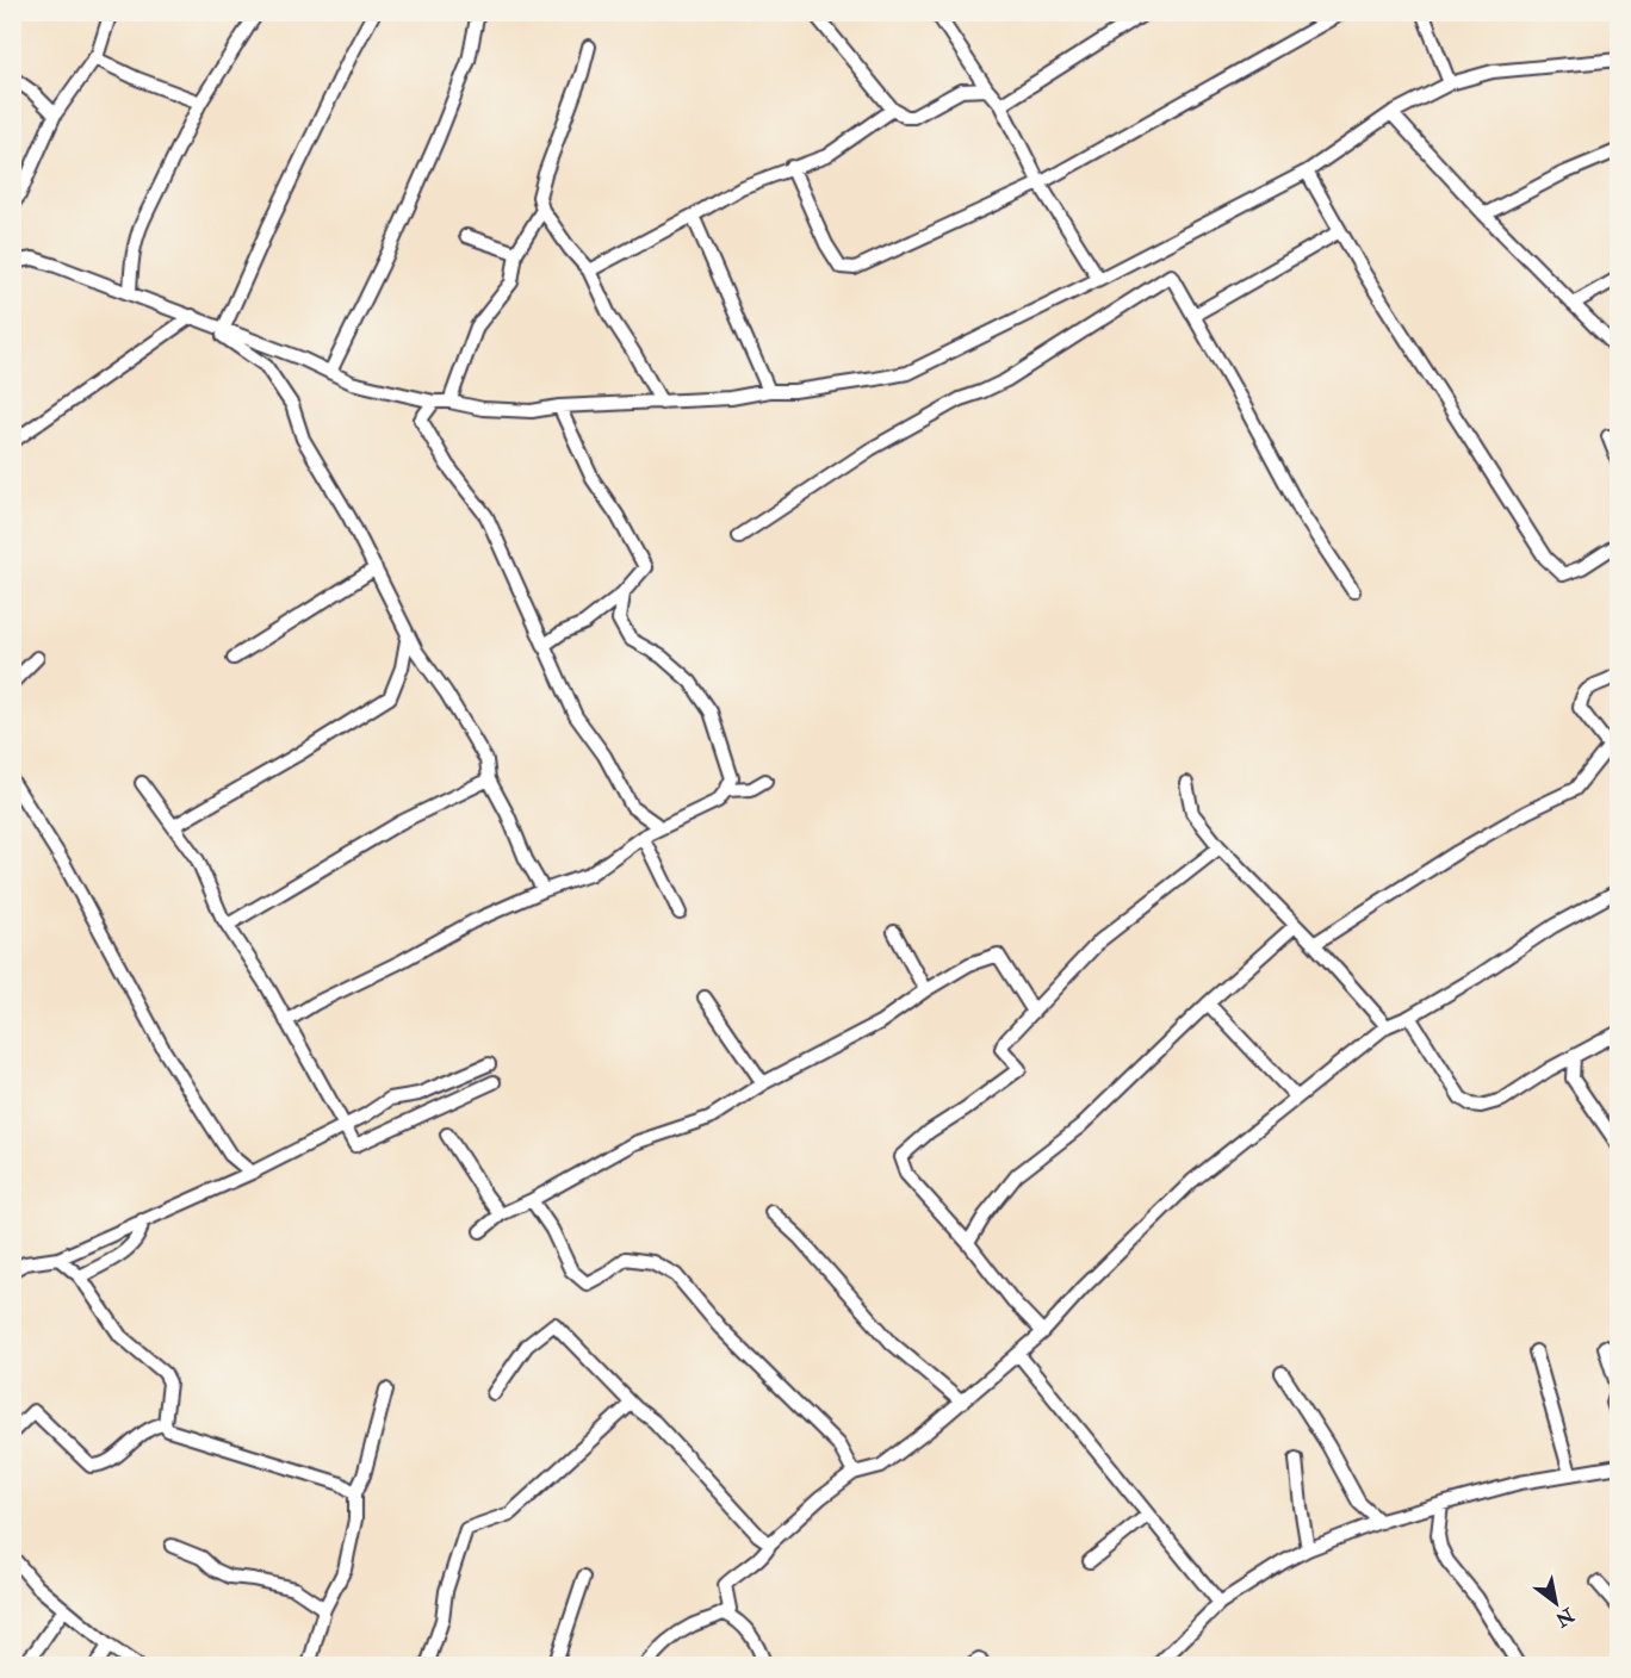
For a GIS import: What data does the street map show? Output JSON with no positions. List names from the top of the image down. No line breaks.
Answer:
{"north":"bottom right"}
